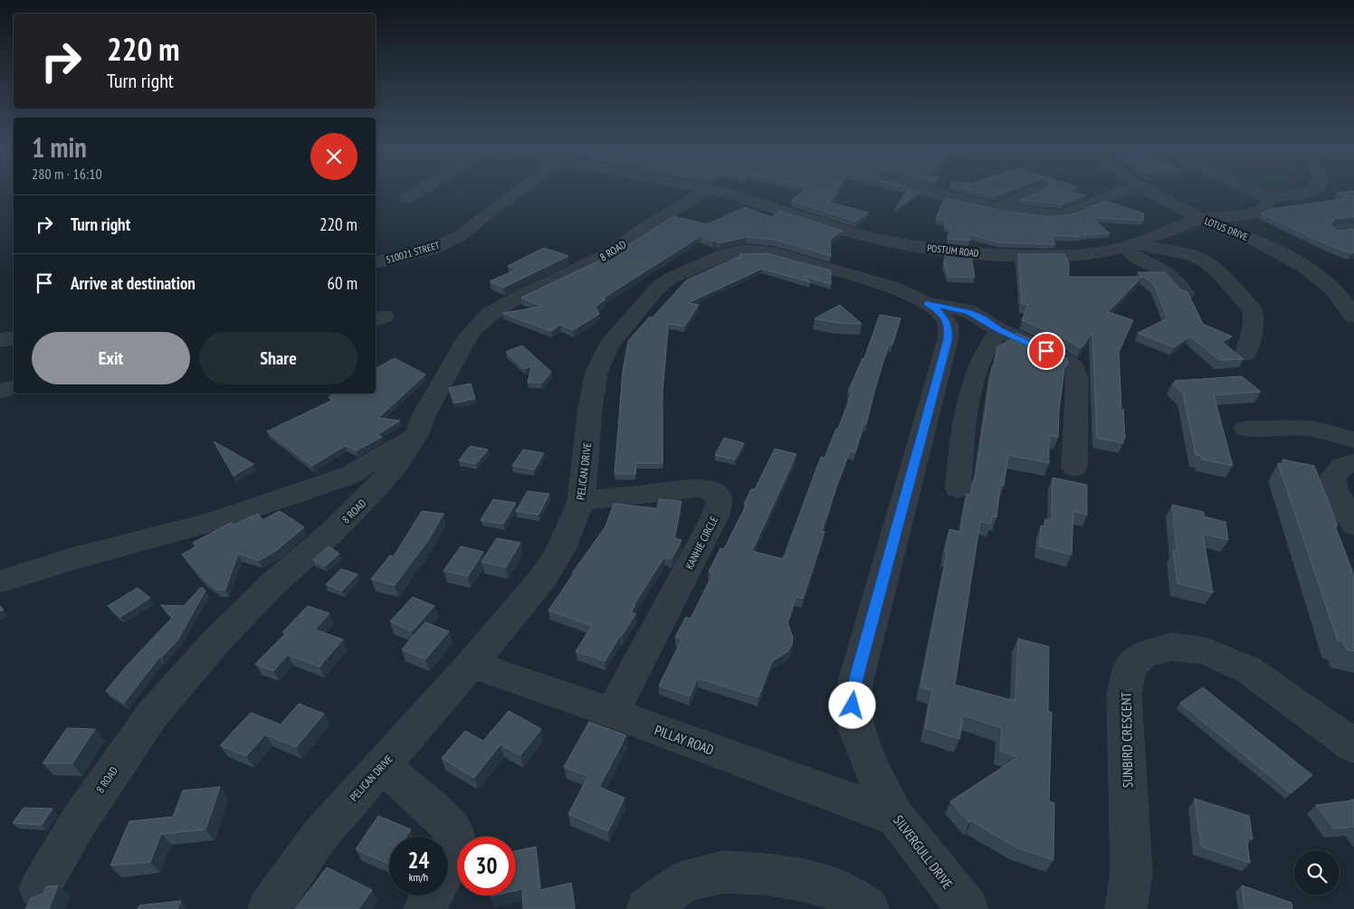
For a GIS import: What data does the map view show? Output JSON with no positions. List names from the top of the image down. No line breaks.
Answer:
{"streets":{"street":["LOTUS DRIVE","8 ROAD","POSTUM ROAD","510021 STREET","PELICAN DRIVE","KANHIE CIRCLE","PILLAY ROAD","SUNBIRD CRESCENT","SILVERGULL DRIVE"]},"crossings":[["LOTUS DRIVE","POSTUM ROAD"],["PELICAN DRIVE","KANHIE CIRCLE"],["PELICAN DRIVE","PILLAY ROAD"],["PELICAN DRIVE","SILVERGULL DRIVE"],["KANHIE CIRCLE","PILLAY ROAD"],["PILLAY ROAD","SILVERGULL DRIVE"]],"page":{"turn":["220 m","Turn right"],"heading":["1 min","280 m · 16:10"],"list":[{"name":"Turn right","value":"220 m"},{"name":"Arrive at destination","value":"60 m"}],"buttons":["Exit","Share"],"speed":"24 km/h","limit":"30"}}
